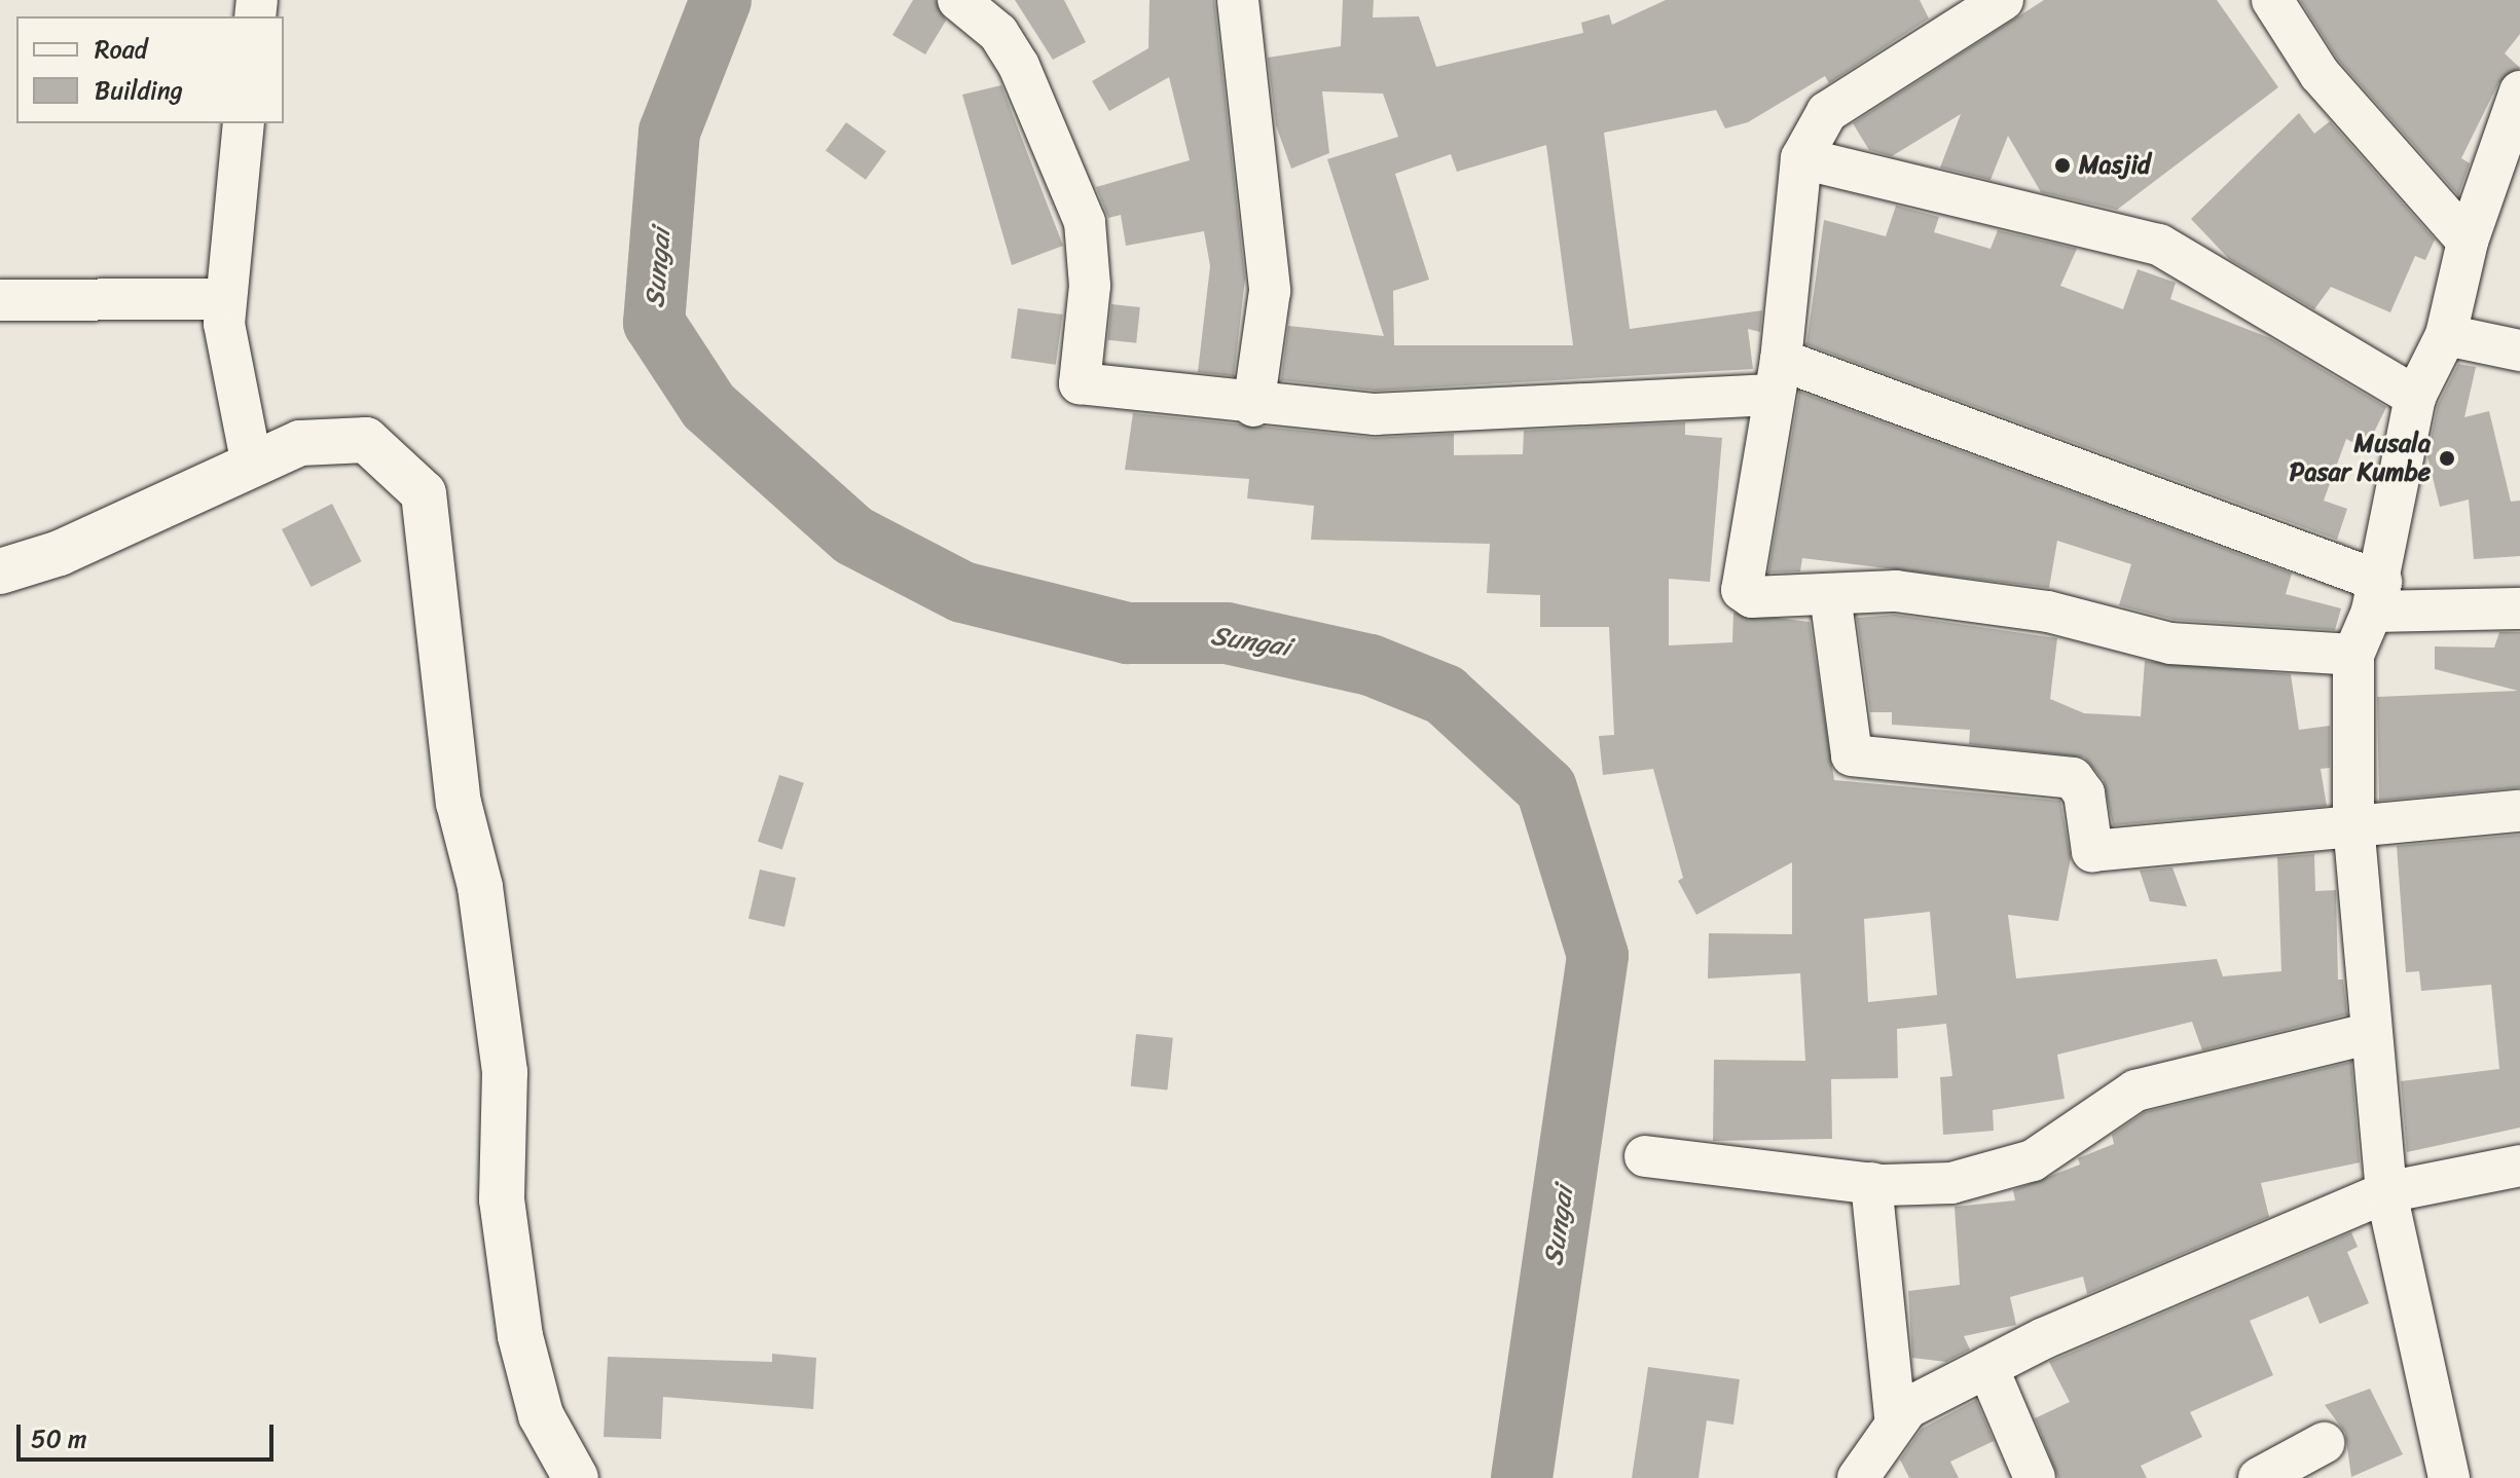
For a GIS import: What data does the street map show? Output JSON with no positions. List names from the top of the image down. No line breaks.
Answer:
{"water":["Sungai"],"places":["Masjid","Musala Pasar Kumbe"],"legend":["Road","Building"],"scale_bar":"50 m"}
